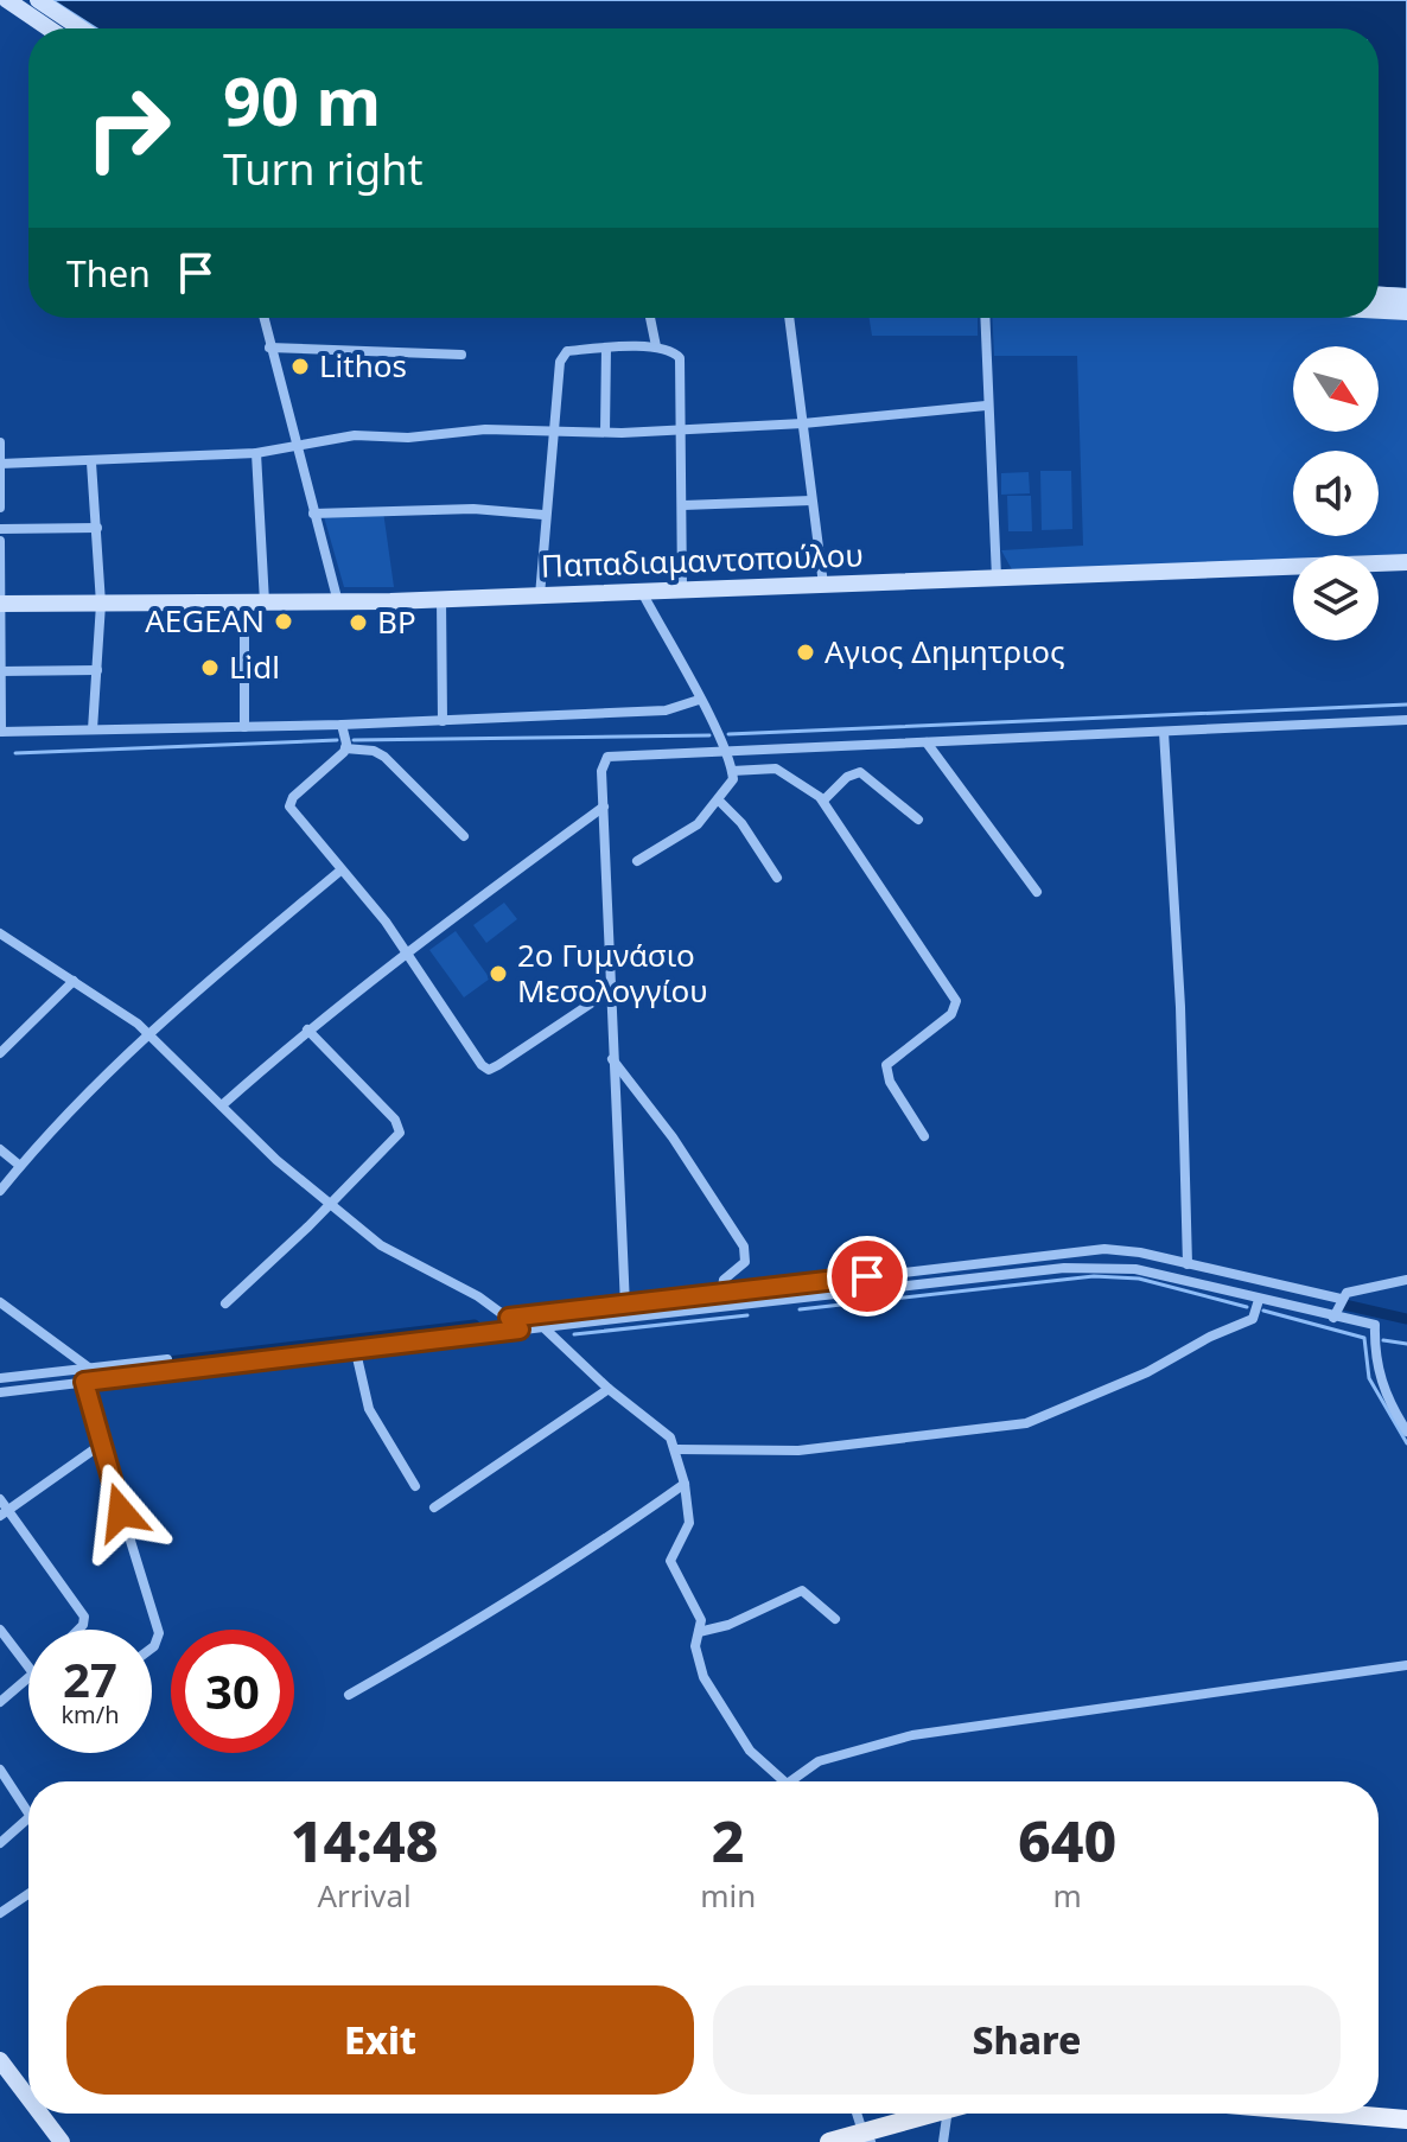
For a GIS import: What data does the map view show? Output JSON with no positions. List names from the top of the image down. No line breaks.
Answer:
{"streets":{"main road":["Παπαδιαμαντοπούλου"]},"places":["Lithos","AEGEAN","BP","Αγιος Δημητριος","Lidl","2ο Γυμνάσιο Μεσολογγίου"],"north":"bottom right","page":{"turn":["90 m","Turn right"],"then":"Then","speed":"27 km/h","limit":"30","eta":["14:48","Arrival","2","min","640","m"],"buttons":["Exit","Share"]}}
